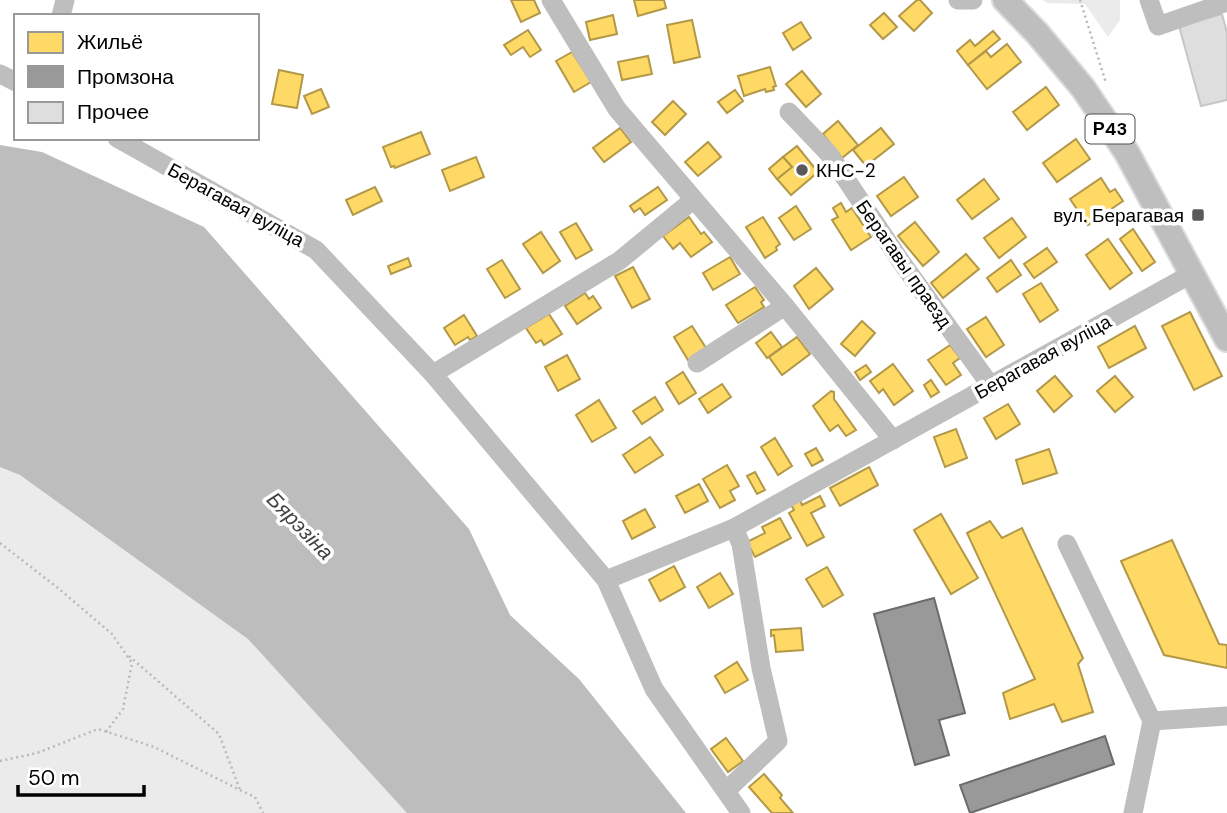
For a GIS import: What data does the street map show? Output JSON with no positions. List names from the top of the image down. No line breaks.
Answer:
{"streets":{"main road":["Р43"],"street":["Берагавая вуліца","Берагавы праезд"]},"crossings":[["Р43","Берагавая вуліца"],["Берагавая вуліца","Берагавы праезд"]],"water":["Бярэзіна"],"places":{"other":["КНС-2"],"transit":["вул. Берагавая"]},"legend":["Жильё","Промзона","Прочее"],"scale_bar":"50 m"}
